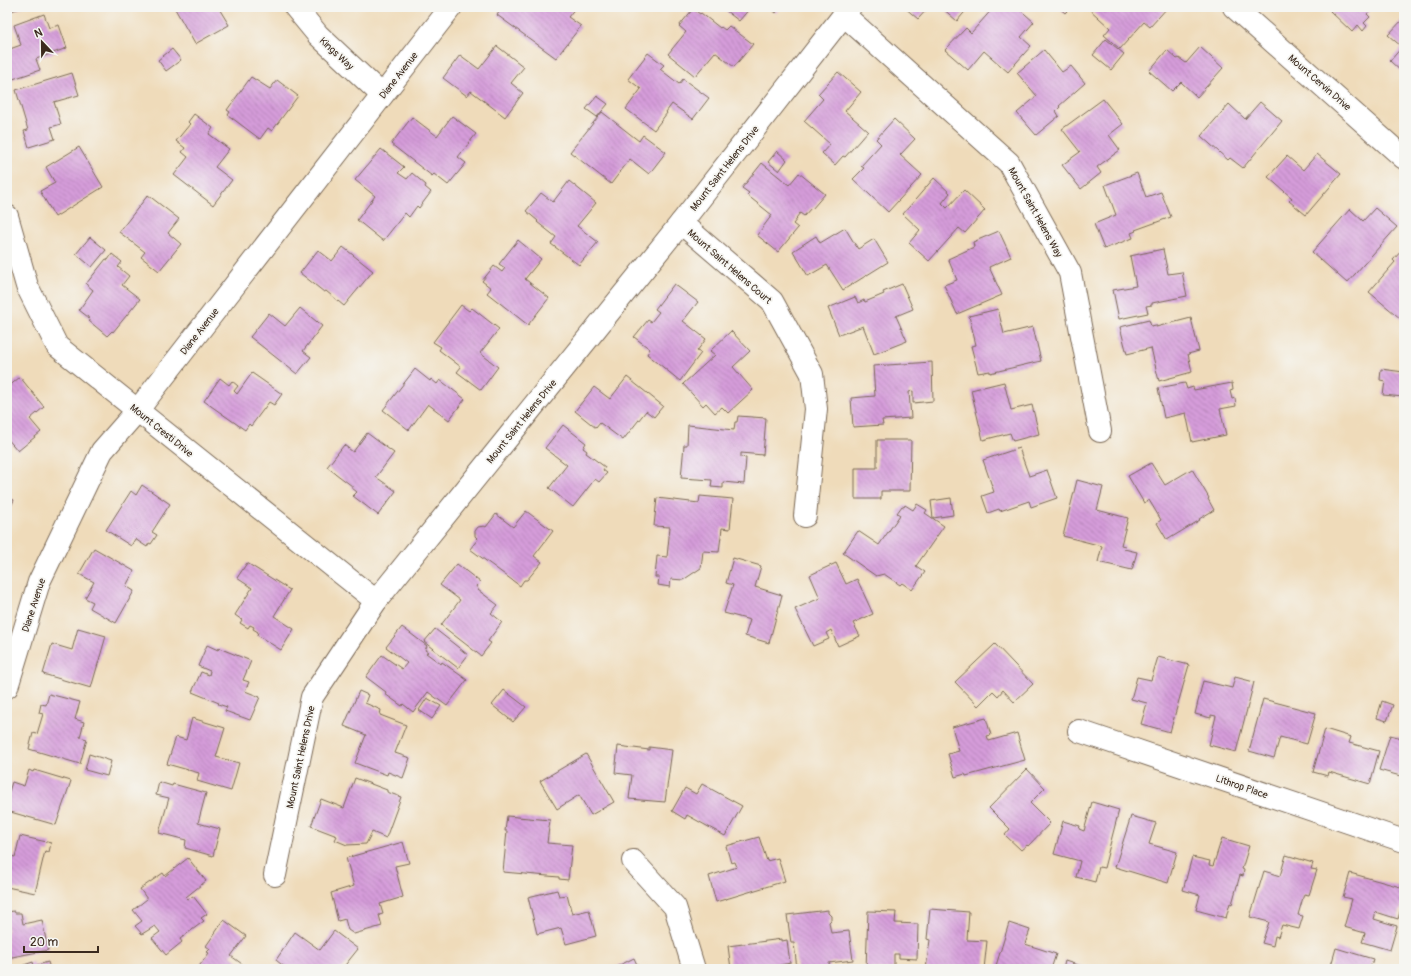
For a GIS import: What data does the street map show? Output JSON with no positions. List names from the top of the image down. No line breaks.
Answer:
{"streets":{"street":["Kings Way","Diane Avenue","Mount Cervin Drive","Mount Saint Helens Drive","Mount Saint Helens Way","Mount Saint Helens Court","Mount Cresti Drive","Lithrop Place"]},"crossings":[["Kings Way","Diane Avenue"],["Diane Avenue","Mount Cresti Drive"],["Mount Saint Helens Drive","Mount Saint Helens Way"],["Mount Saint Helens Drive","Mount Saint Helens Court"],["Mount Saint Helens Drive","Mount Cresti Drive"]],"scale_bar":"20 m","north":"top"}
